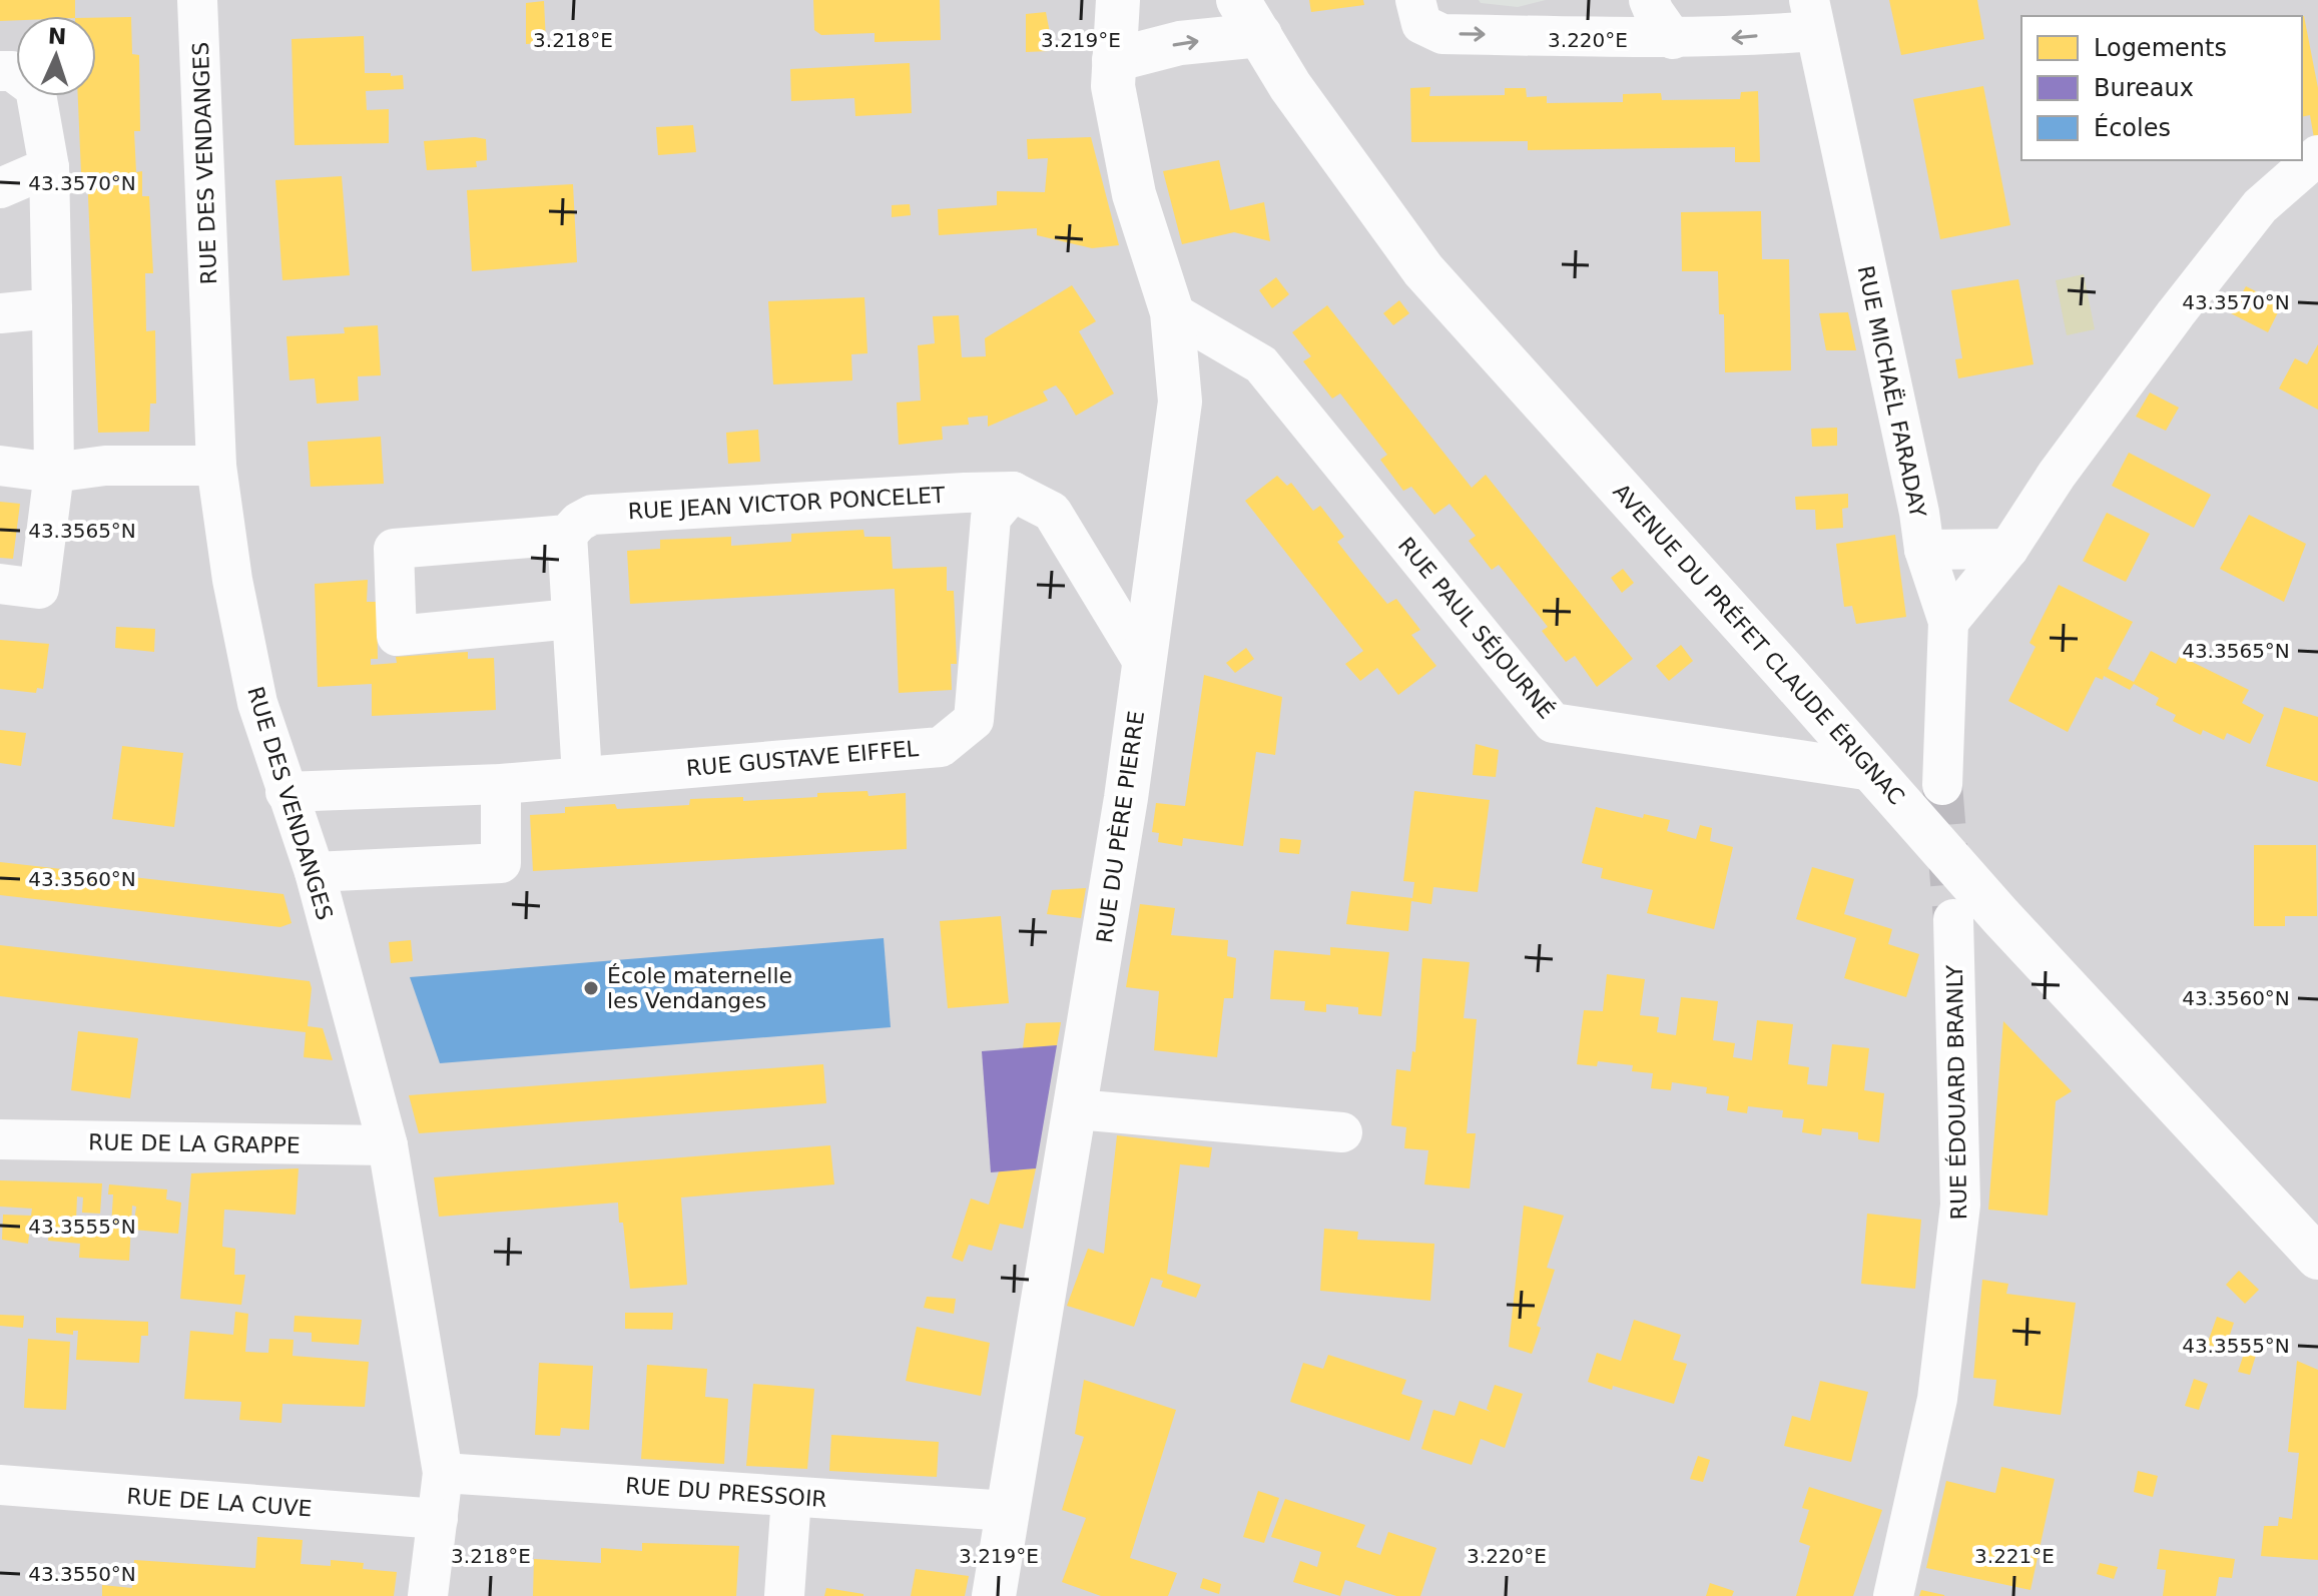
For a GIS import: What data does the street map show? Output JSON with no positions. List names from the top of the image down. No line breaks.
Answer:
{"streets":{"street":["RUE DES VENDANGES","RUE MICHAËL FARADAY","RUE JEAN VICTOR PONCELET","RUE PAUL SÉJOURNÉ","AVENUE DU PRÉFET CLAUDE ÉRIGNAC","RUE GUSTAVE EIFFEL","RUE DU PÈRE PIERRE","RUE ÉDOUARD BRANLY","RUE DE LA GRAPPE","RUE DU PRESSOIR","RUE DE LA CUVE"]},"crossings":[["RUE DES VENDANGES","RUE GUSTAVE EIFFEL"],["RUE DES VENDANGES","RUE DE LA GRAPPE"],["RUE DES VENDANGES","RUE DU PRESSOIR"],["RUE DES VENDANGES","RUE DE LA CUVE"],["RUE JEAN VICTOR PONCELET","RUE GUSTAVE EIFFEL"],["RUE PAUL SÉJOURNÉ","AVENUE DU PRÉFET CLAUDE ÉRIGNAC"],["RUE PAUL SÉJOURNÉ","RUE DU PÈRE PIERRE"],["RUE DU PÈRE PIERRE","RUE DU PRESSOIR"]],"places":["École maternelle les Vendanges"],"legend":["Logements","Bureaux","Écoles"],"north":"top","coordinates":["3.218°E","3.219°E","3.220°E","43.3570°N","43.3565°N","43.3560°N","43.3555°N","3.221°E","43.3550°N"]}
